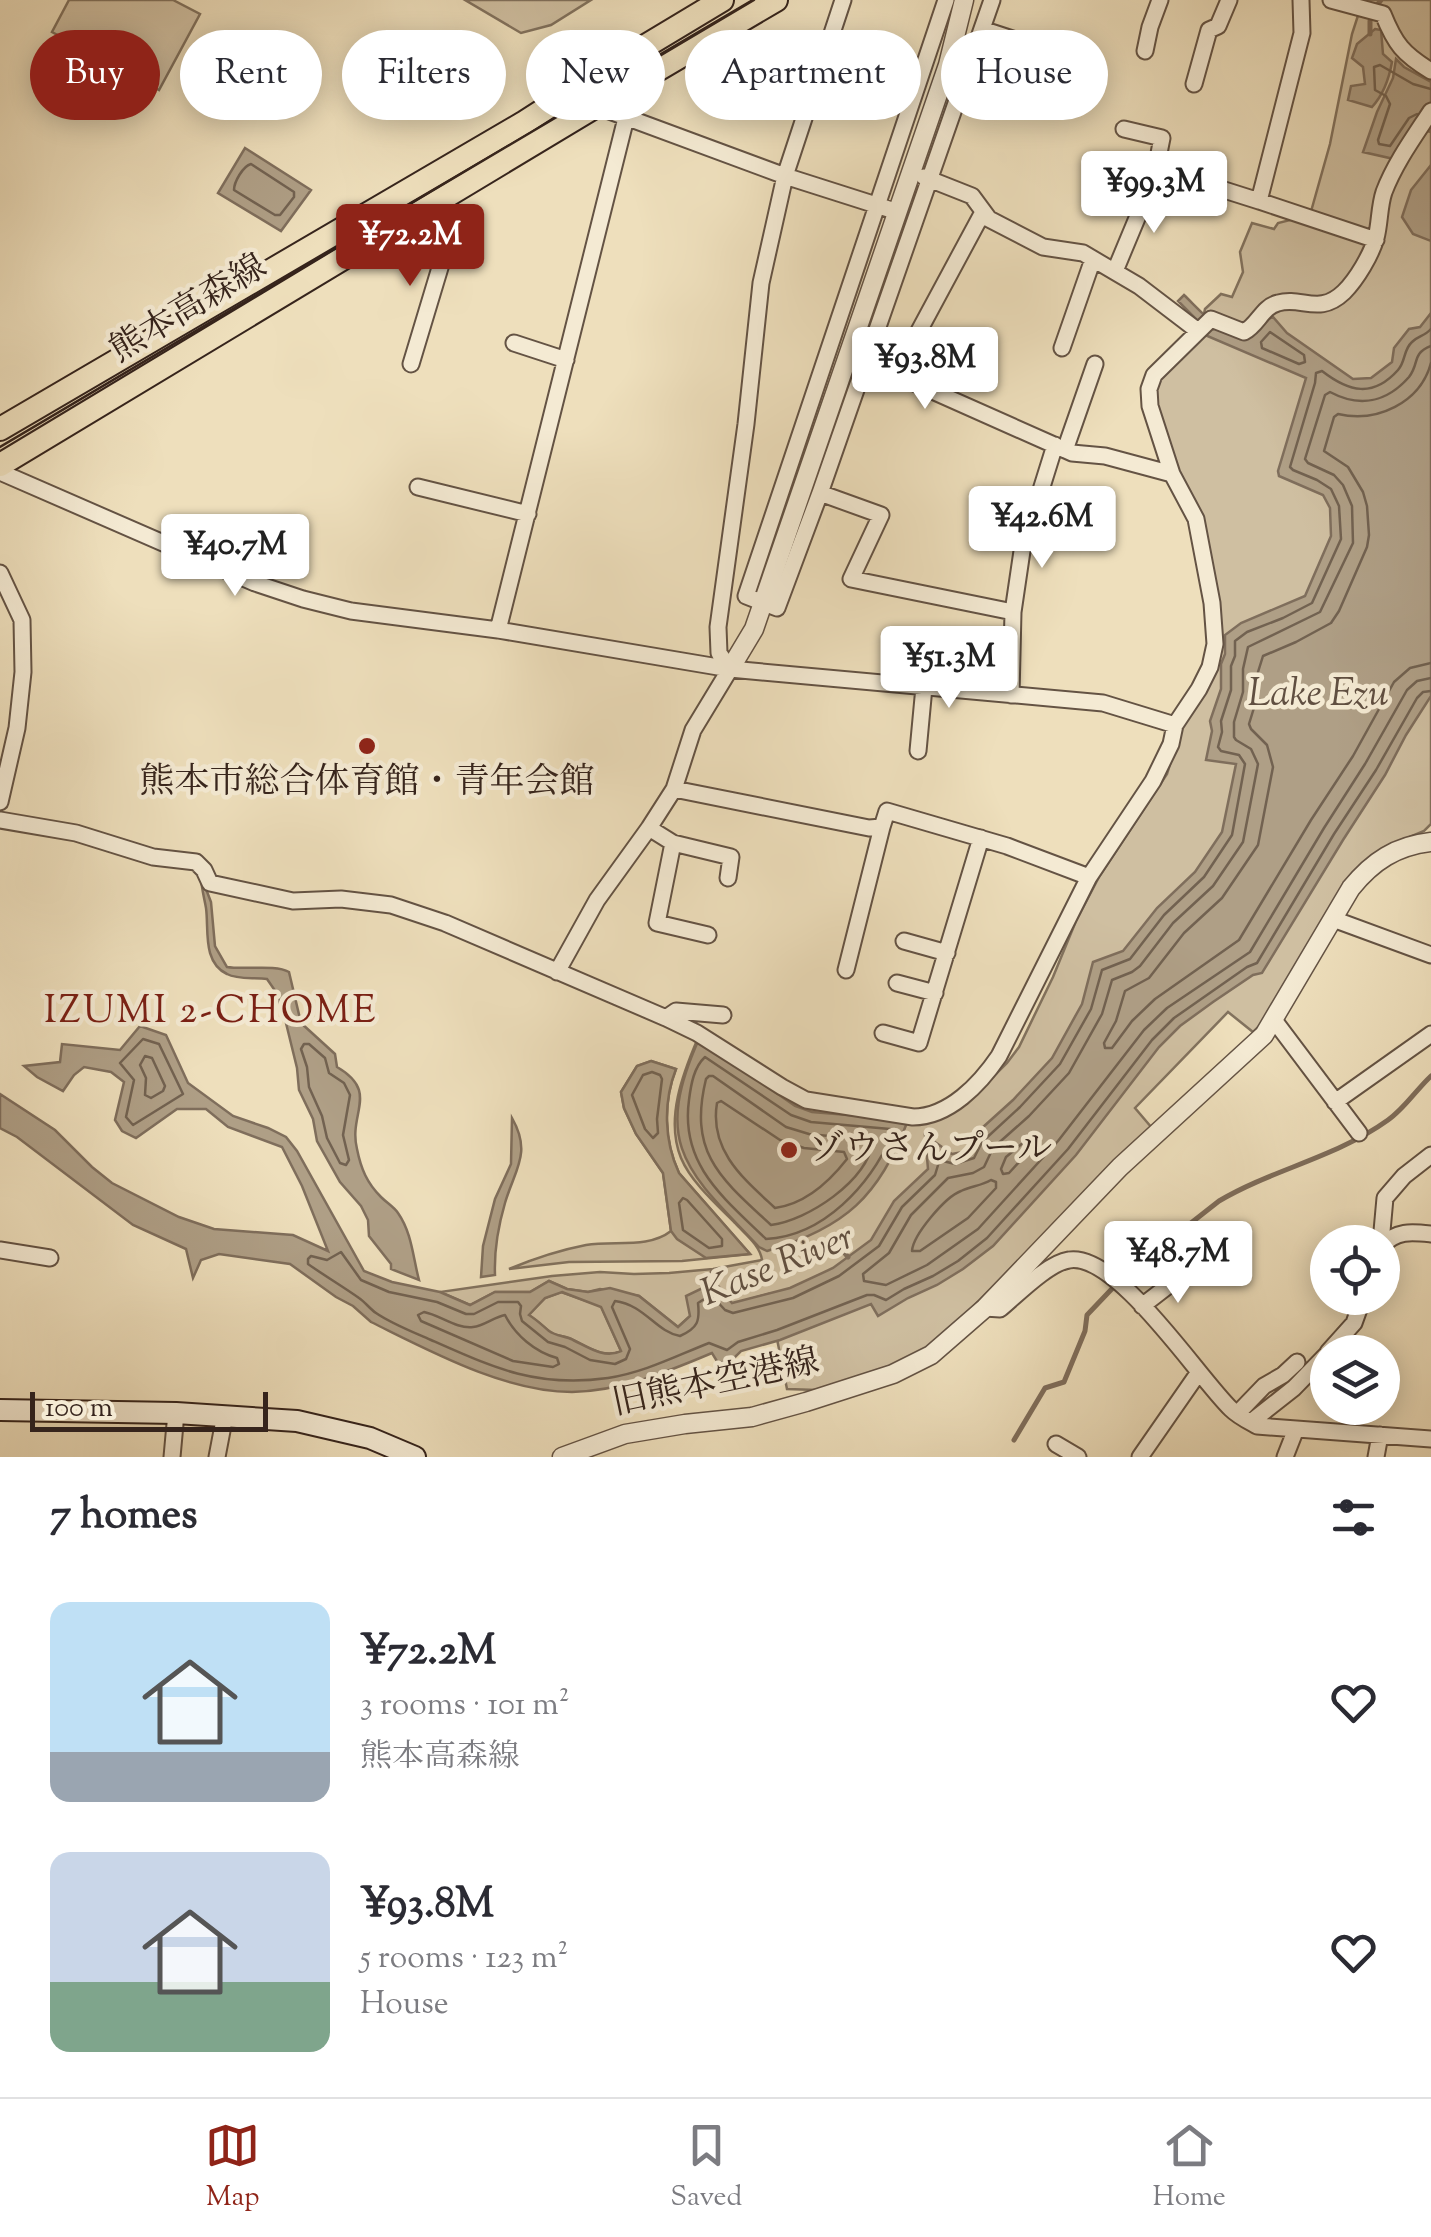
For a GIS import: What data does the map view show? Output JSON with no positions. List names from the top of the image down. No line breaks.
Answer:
{"streets":{"main road":["熊本高森線"],"street":["旧熊本空港線"]},"districts":["IZUMI 2-CHOME"],"water":["Lake Ezu","Kase River"],"places":["熊本市総合体育館・青年会館","ゾウさんプール"],"scale_bar":"100 m","page":{"chip":["Buy","Rent","Filters","New","Apartment","House"],"price":["¥99.3M","¥72.2M","¥93.8M","¥42.6M","¥40.7M","¥51.3M","¥48.7M"],"scale":"100 m","heading":"7 homes","list":[{"name":"¥72.2M","note":"3 rooms · 101 m² · 熊本高森線"},{"name":"¥93.8M","note":"5 rooms · 123 m² · House"}],"tabs":["Map","Saved","Home"]}}
